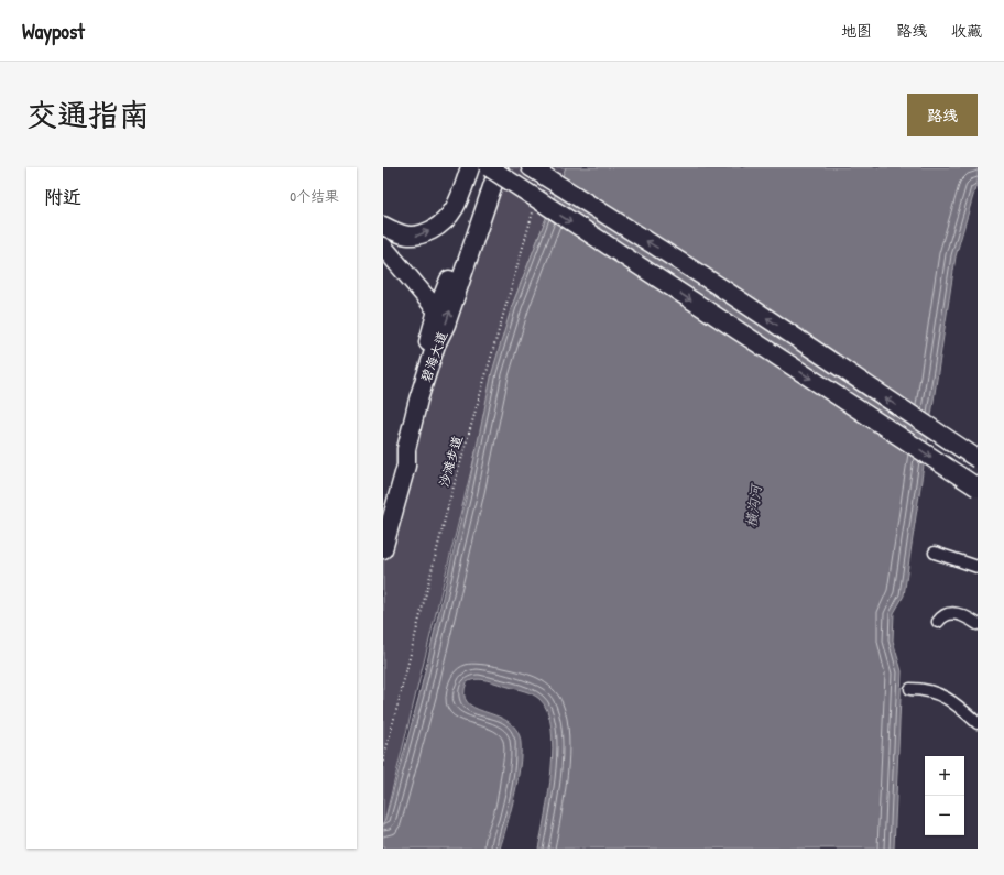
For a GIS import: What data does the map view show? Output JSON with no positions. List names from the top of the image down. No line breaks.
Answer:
{"streets":{"main road":["碧海大道"],"path":["沙滩步道"]},"water":["横沟河"],"page":{"header":"Waypost","nav":["地图","路线","收藏"],"title":"交通指南","buttons":"路线","heading":["附近","0个结果"],"map_buttons":["+","−"]}}
